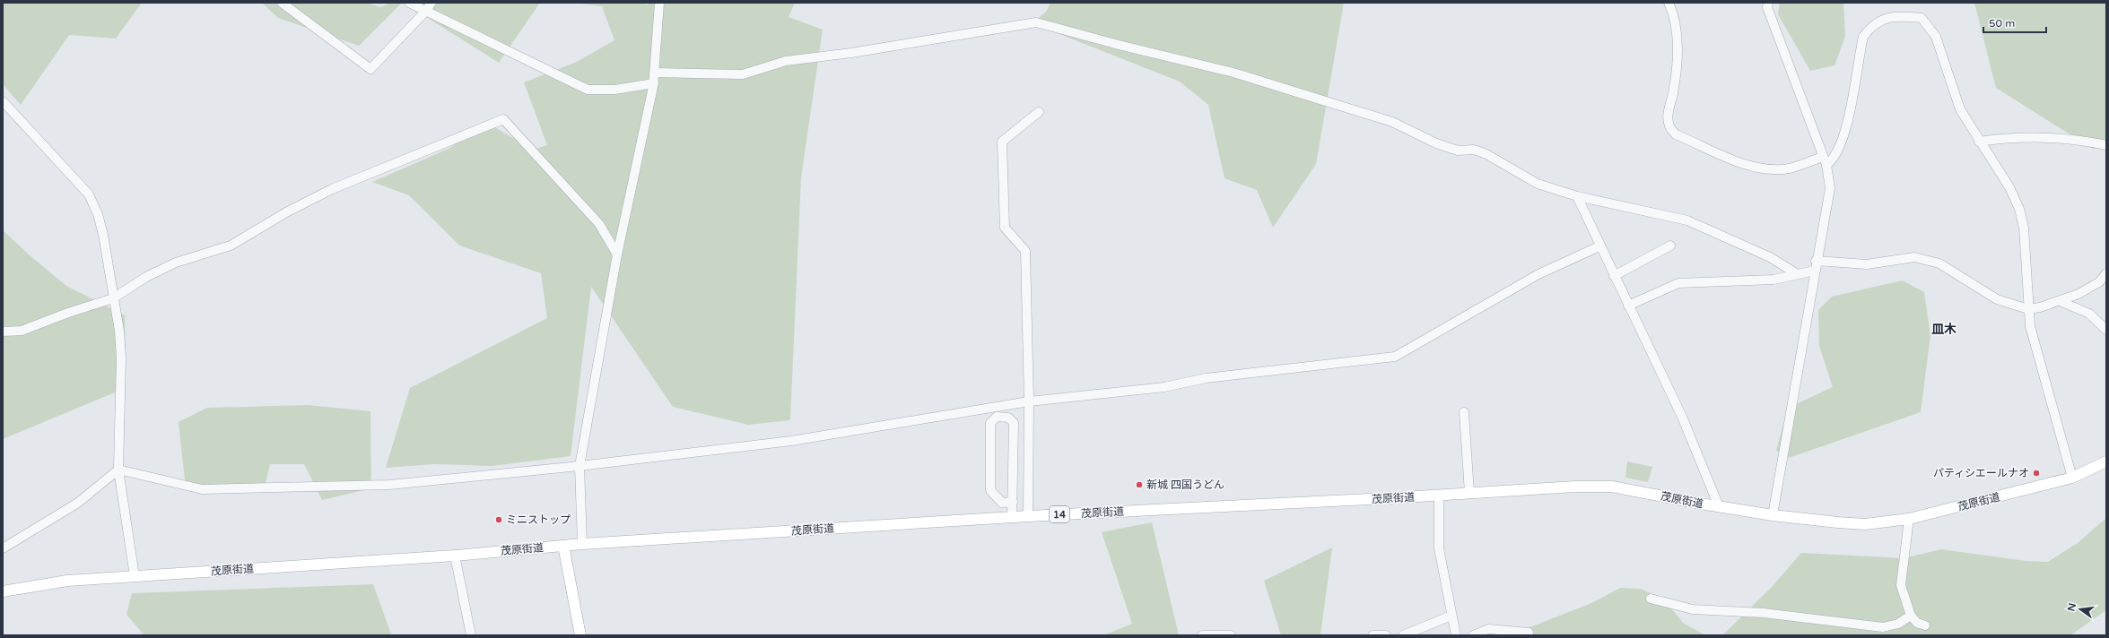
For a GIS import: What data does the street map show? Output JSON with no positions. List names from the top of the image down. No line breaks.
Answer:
{"streets":{"main road":["茂原街道","14"]},"districts":["皿木"],"places":["パティシエールナオ","新城 四国うどん","ミニストップ"],"scale_bar":"50 m","north":"left"}
